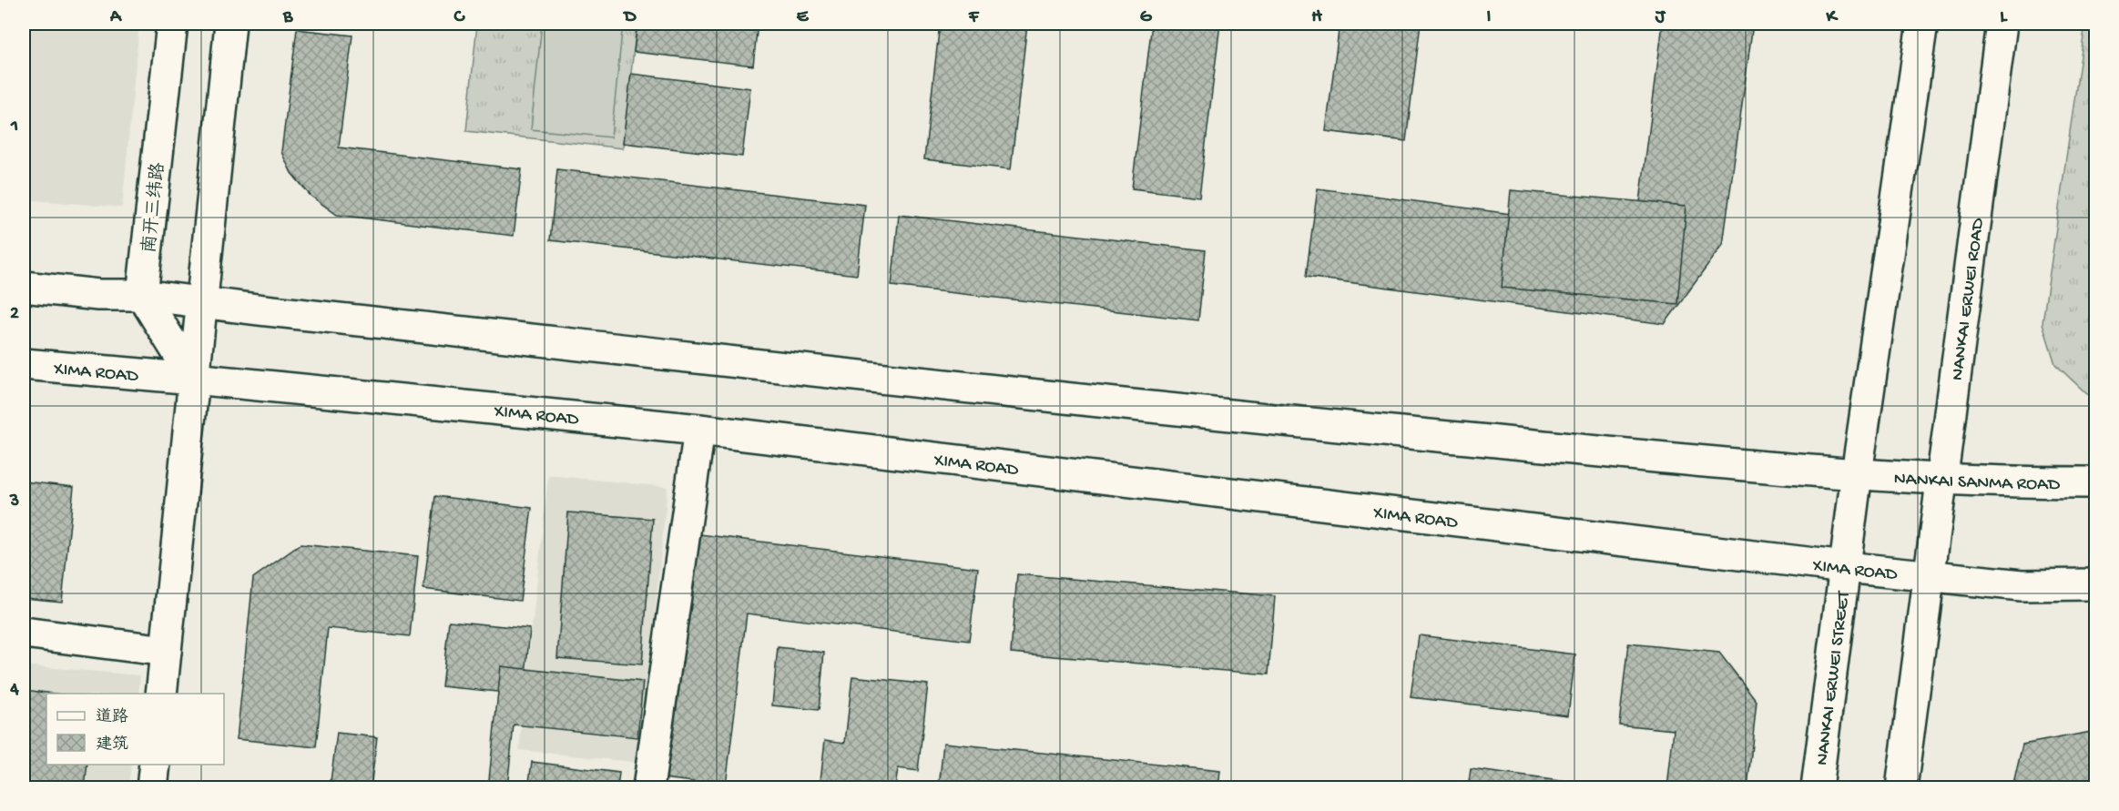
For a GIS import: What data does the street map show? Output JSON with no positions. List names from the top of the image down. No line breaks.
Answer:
{"streets":{"main road":["南开三纬路","NANKAI ERWEI ROAD","XIMA ROAD","NANKAI SANMA ROAD","NANKAI ERWEI STREET"]},"crossings":[["NANKAI ERWEI ROAD","XIMA ROAD"],["NANKAI ERWEI ROAD","NANKAI SANMA ROAD"],["XIMA ROAD","NANKAI ERWEI STREET"],["NANKAI SANMA ROAD","NANKAI ERWEI STREET"]],"legend":["道路","建筑"],"grid":{"columns":["A","B","C","D","E","F","G","H","I","J","K","L"],"rows":["1","2","3","4"]}}
